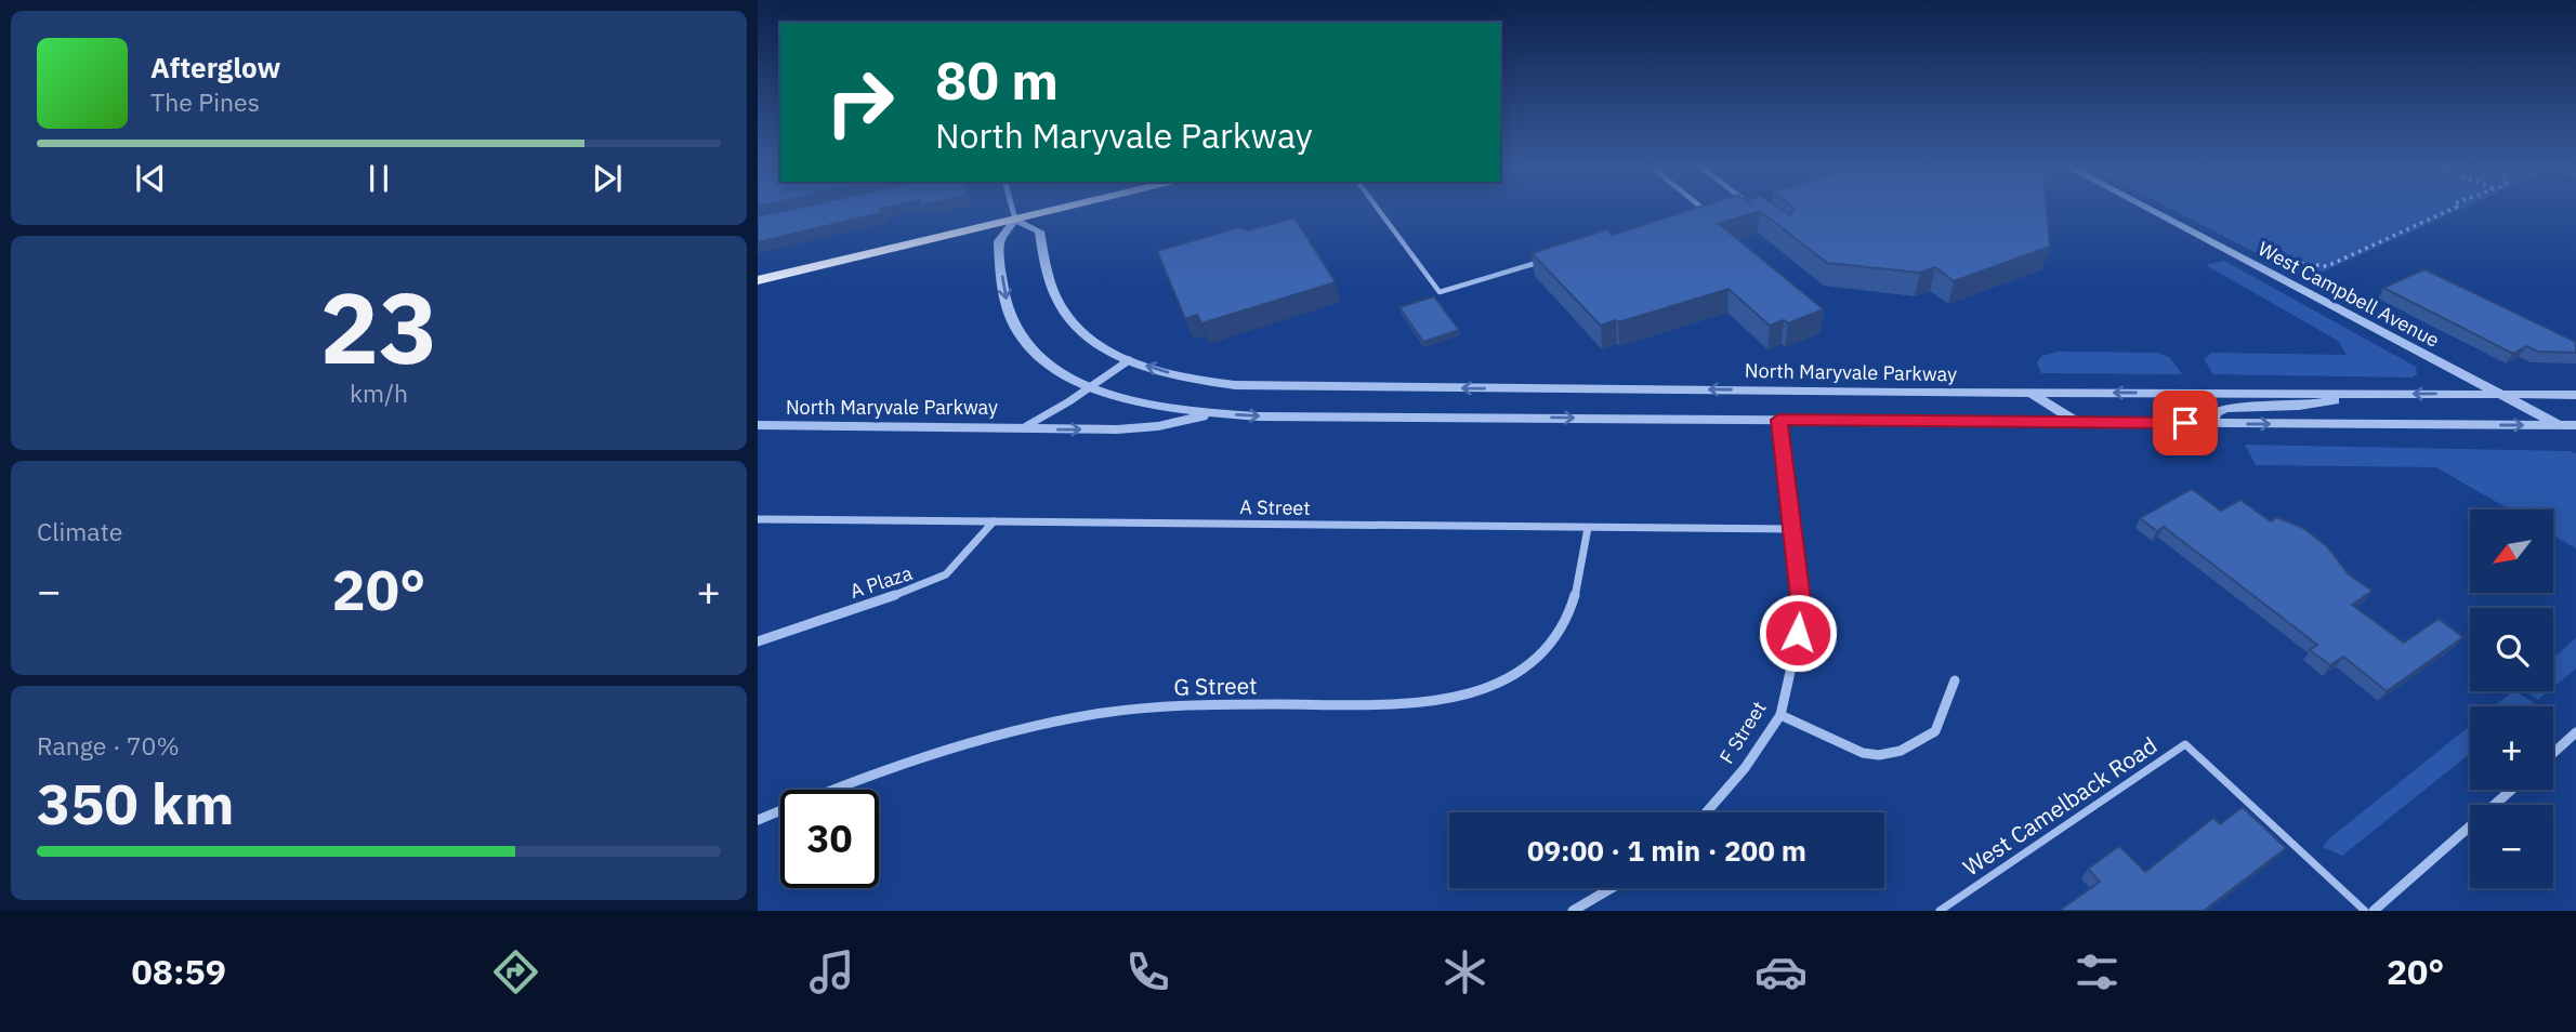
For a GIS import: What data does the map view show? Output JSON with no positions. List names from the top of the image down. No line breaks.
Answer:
{"streets":{"street":["West Campbell Avenue","North Maryvale Parkway","A Street","A Plaza","G Street","F Street"],"lane":["West Camelback Road"]},"crossings":[["West Campbell Avenue","North Maryvale Parkway"],["North Maryvale Parkway","F Street"],["A Street","A Plaza"],["A Street","G Street"],["A Street","F Street"]],"north":"bottom left","page":{"turn":["80 m","North Maryvale Parkway"],"song":["Afterglow","The Pines"],"tile":[["23","km/h"],"Climate",["Range · 70%","350 km"]],"map_buttons":["+","−"],"heat":["−","20°","+"],"limit":"30","trip":"09:00 · 1 min · 200 m","tabs":["08:59","20°"]}}
